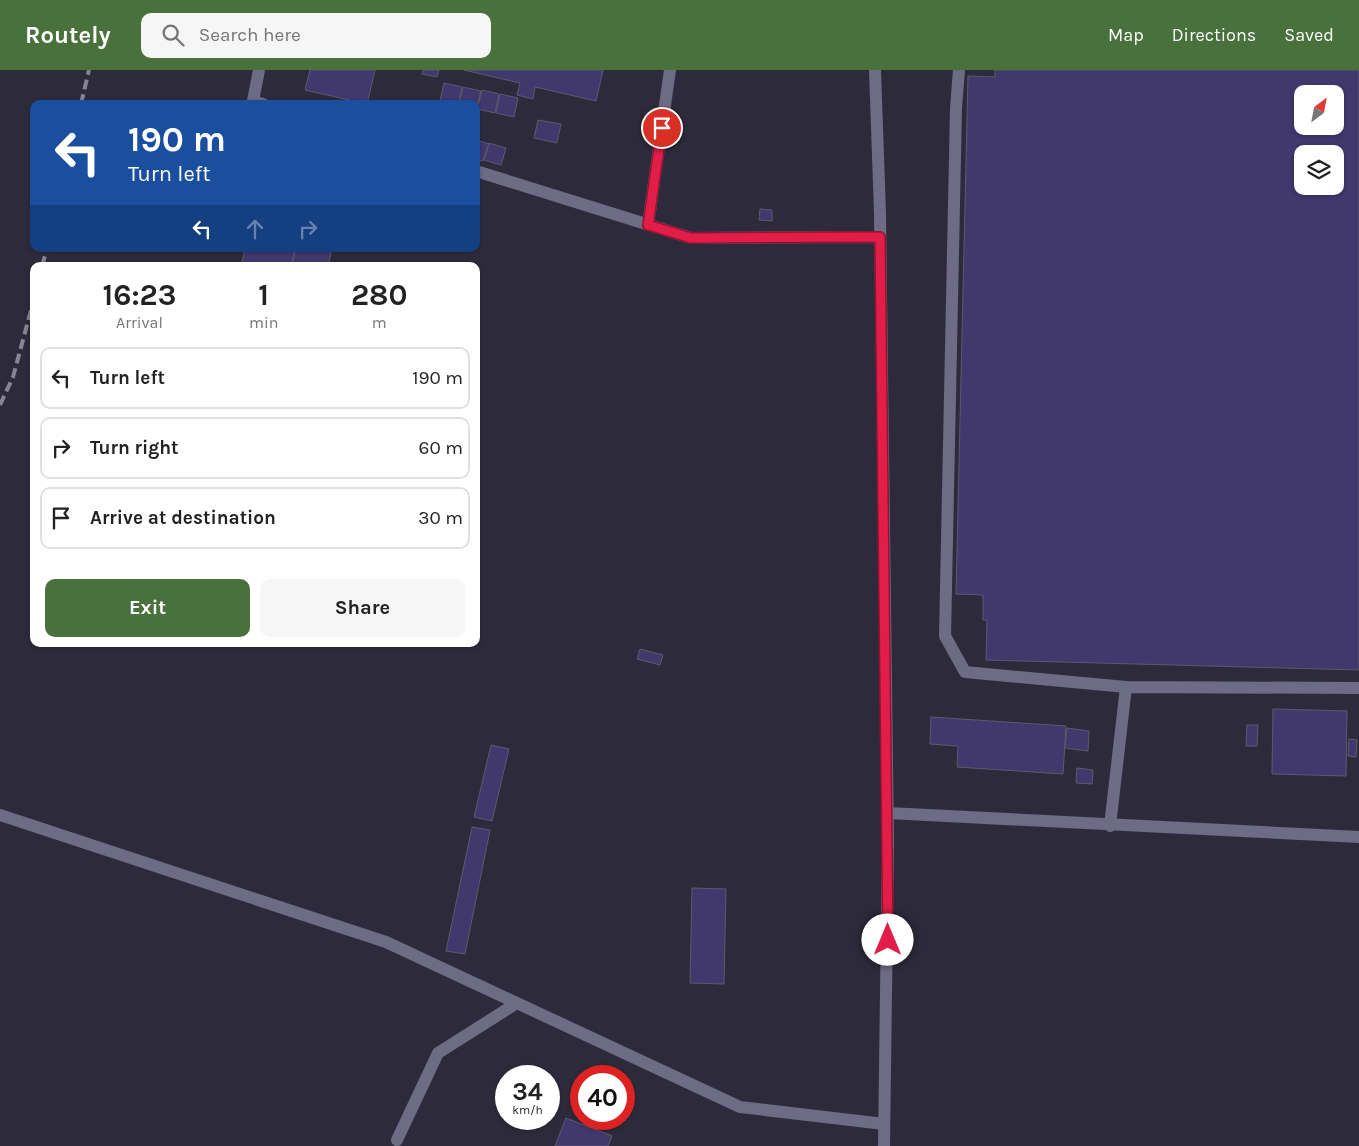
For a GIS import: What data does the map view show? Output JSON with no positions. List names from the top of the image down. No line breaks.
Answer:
{"north":"top right","page":{"header":"Routely","search":"Search here","nav":["Map","Directions","Saved"],"turn":["190 m","Turn left"],"eta":["16:23","Arrival","1","min","280","m"],"list":[{"name":"Turn left","value":"190 m"},{"name":"Turn right","value":"60 m"},{"name":"Arrive at destination","value":"30 m"}],"buttons":["Exit","Share"],"speed":"34 km/h","limit":"40"}}
